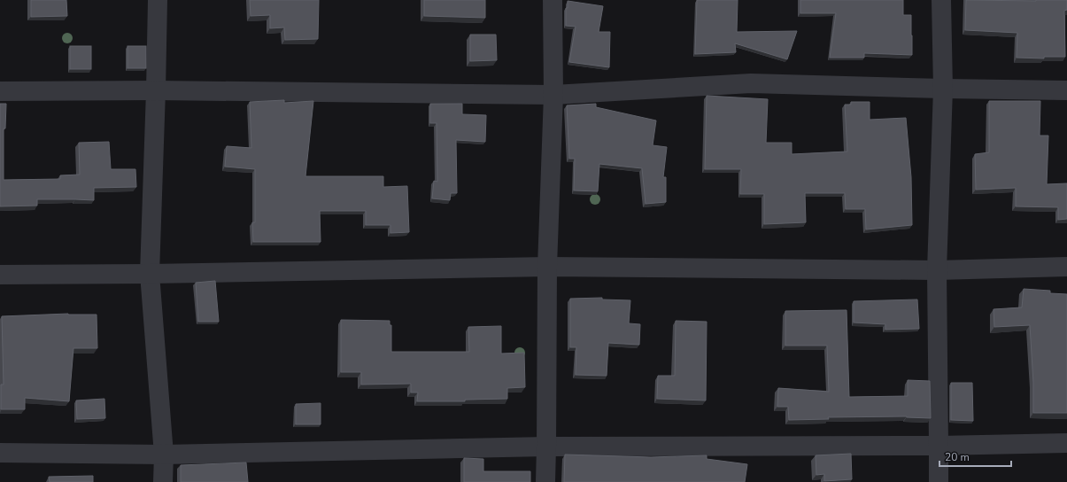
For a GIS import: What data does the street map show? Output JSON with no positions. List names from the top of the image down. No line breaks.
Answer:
{"scale_bar":"20 m"}
